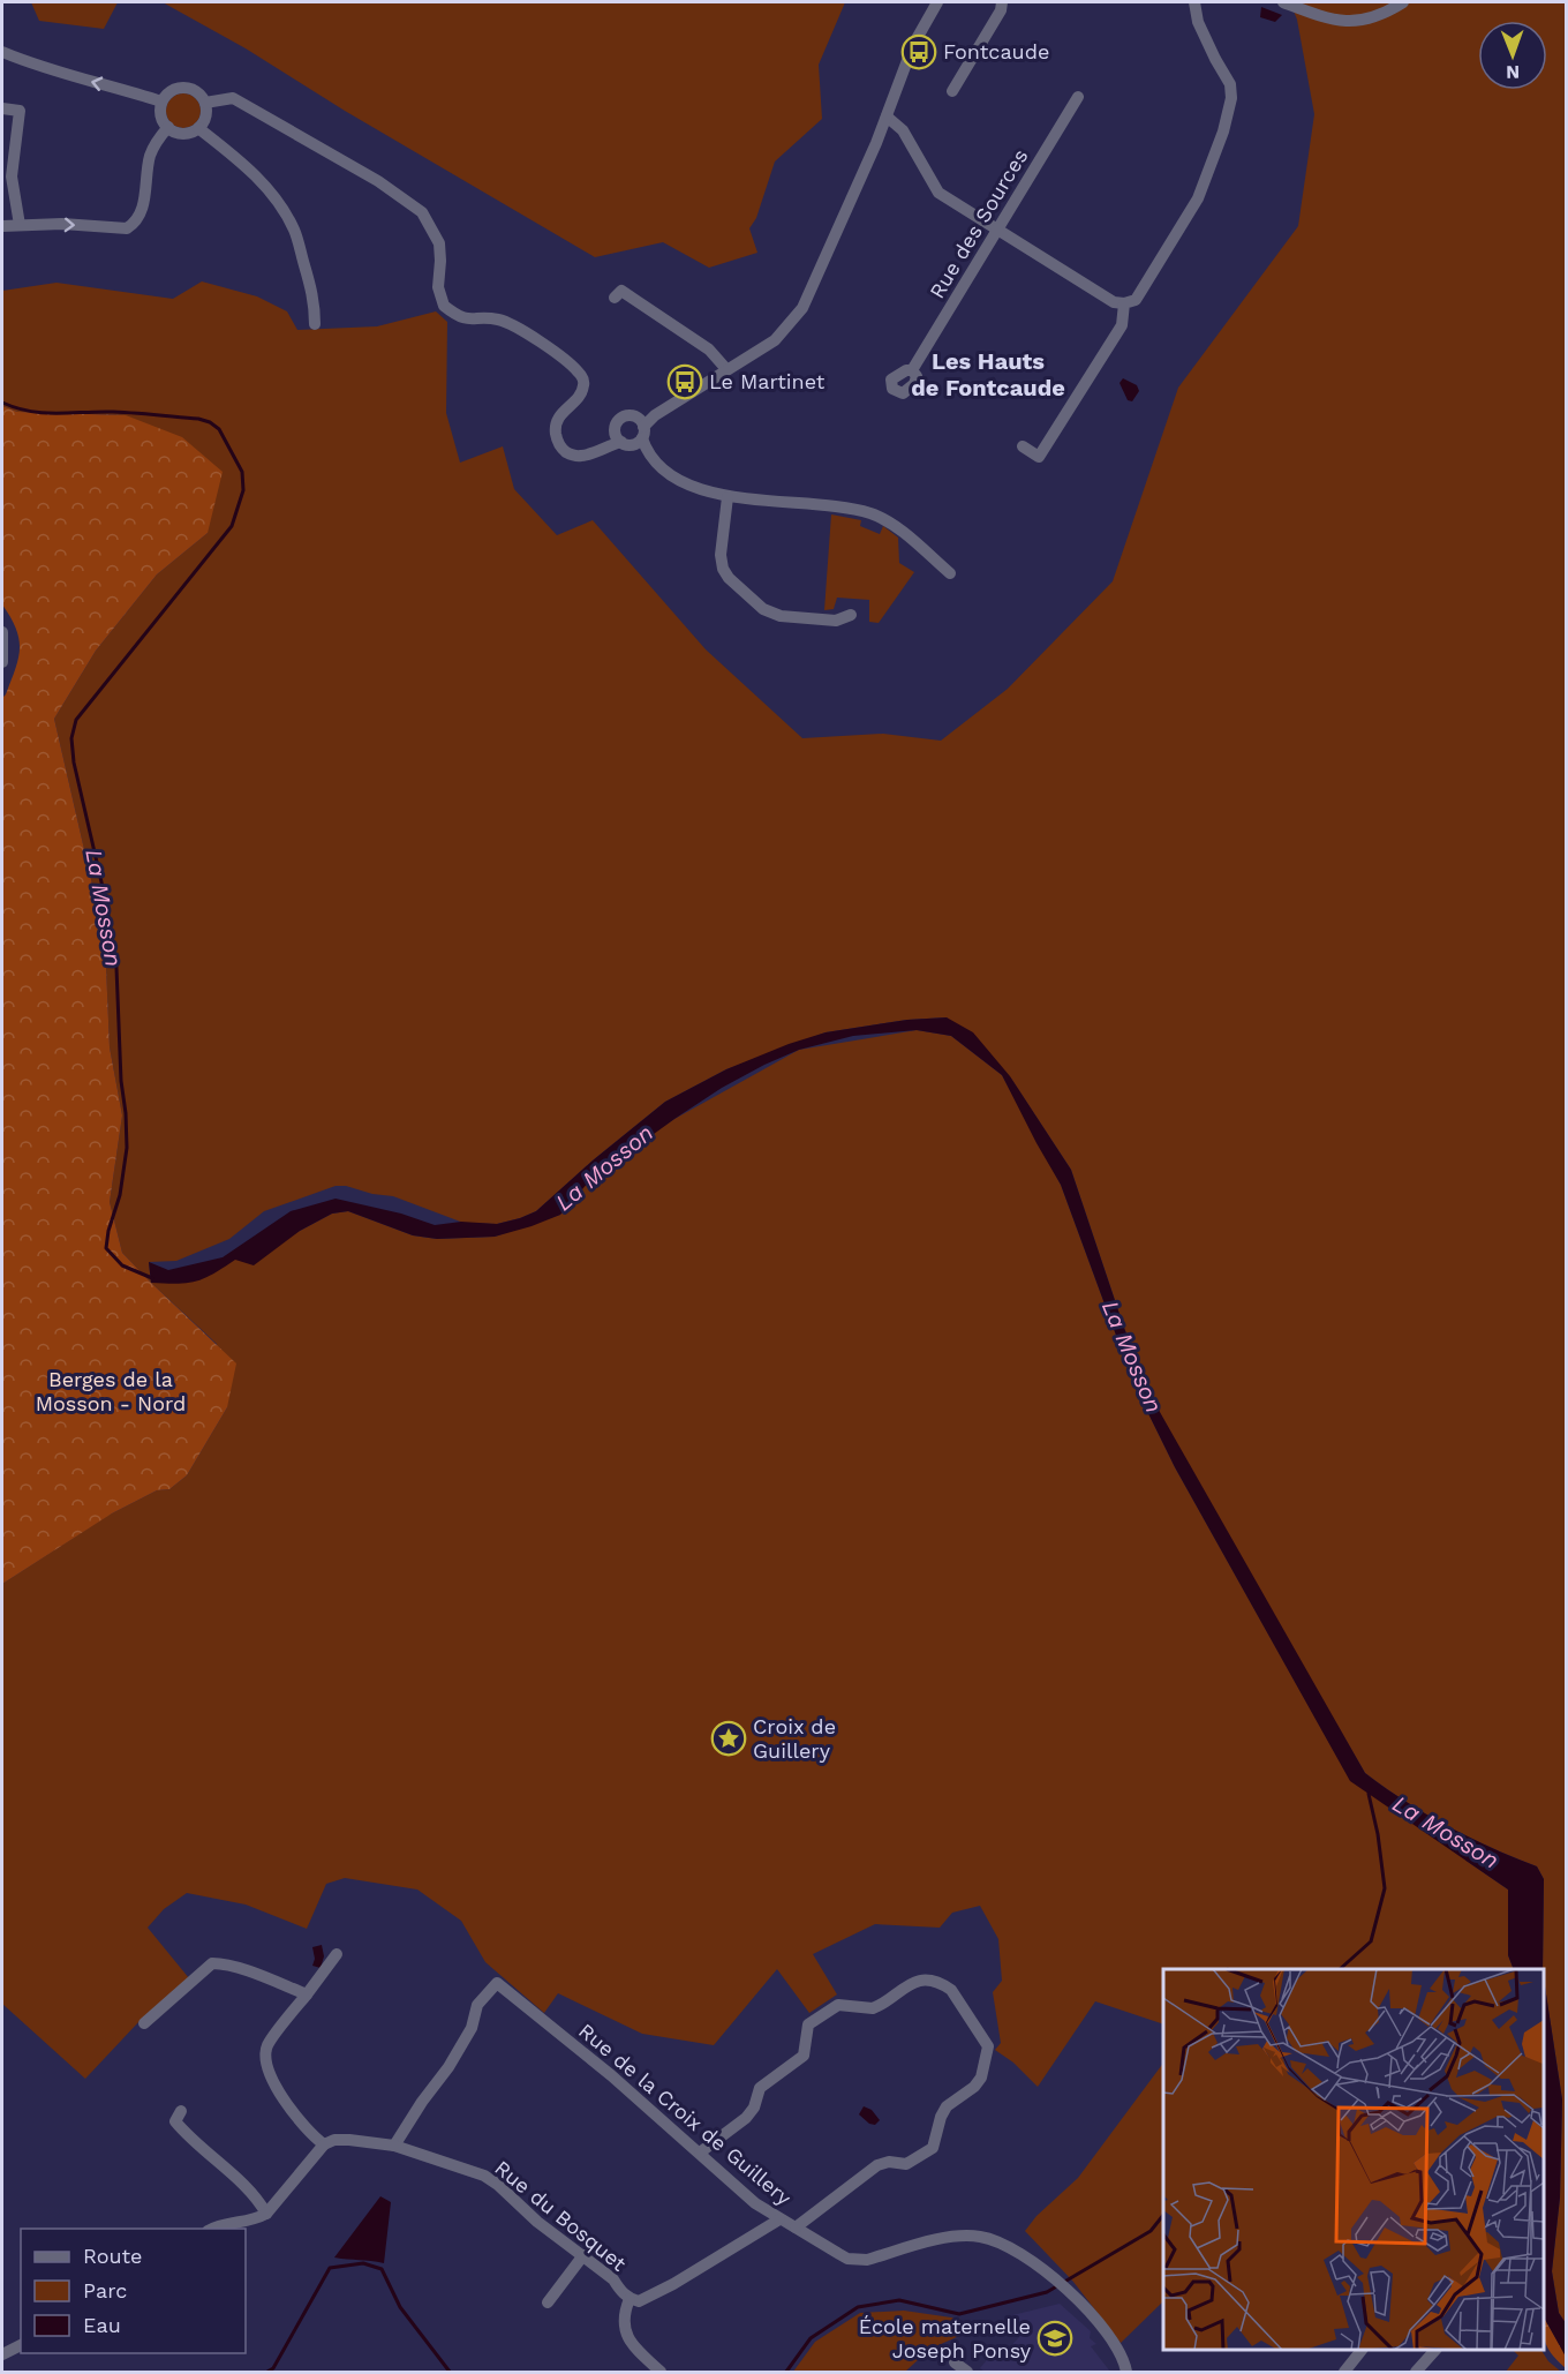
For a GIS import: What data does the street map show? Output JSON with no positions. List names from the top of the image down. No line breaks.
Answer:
{"streets":{"street":["Rue des Sources","Rue de la Croix de Guillery","Rue du Bosquet"]},"crossings":[["Rue de la Croix de Guillery","Rue du Bosquet"]],"districts":["Les Hauts de Fontcaude"],"water":["La Mosson"],"parks":["Berges de la Mosson - Nord"],"places":{"bus stop":["Fontcaude","Le Martinet"],"place":["Croix de Guillery"],"school or university":["École maternelle Joseph Ponsy"]},"legend":["Route","Parc","Eau"],"north":"bottom"}
